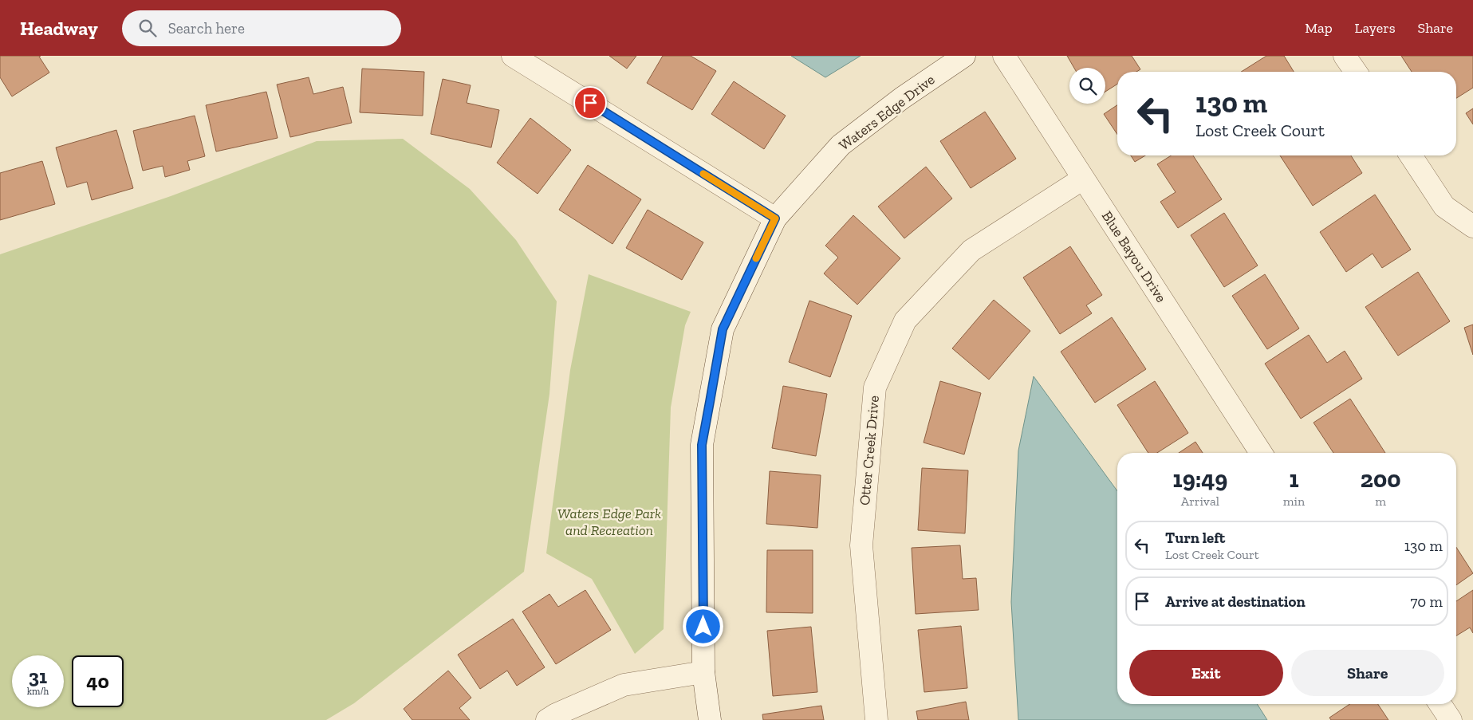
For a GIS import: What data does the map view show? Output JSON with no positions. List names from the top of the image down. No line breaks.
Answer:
{"streets":{"street":["Waters Edge Drive","Blue Bayou Drive","Otter Creek Drive"]},"crossings":[["Blue Bayou Drive","Otter Creek Drive"]],"parks":["Waters Edge Park and Recreation"],"page":{"header":"Headway","search":"Search here","nav":["Map","Layers","Share"],"turn":["130 m","Lost Creek Court"],"eta":["19:49","Arrival","1","min","200","m"],"list":[{"name":"Turn left","note":"Lost Creek Court","value":"130 m"},{"name":"Arrive at destination","value":"70 m"}],"buttons":["Exit","Share"],"speed":"31 km/h","limit":"40"}}
